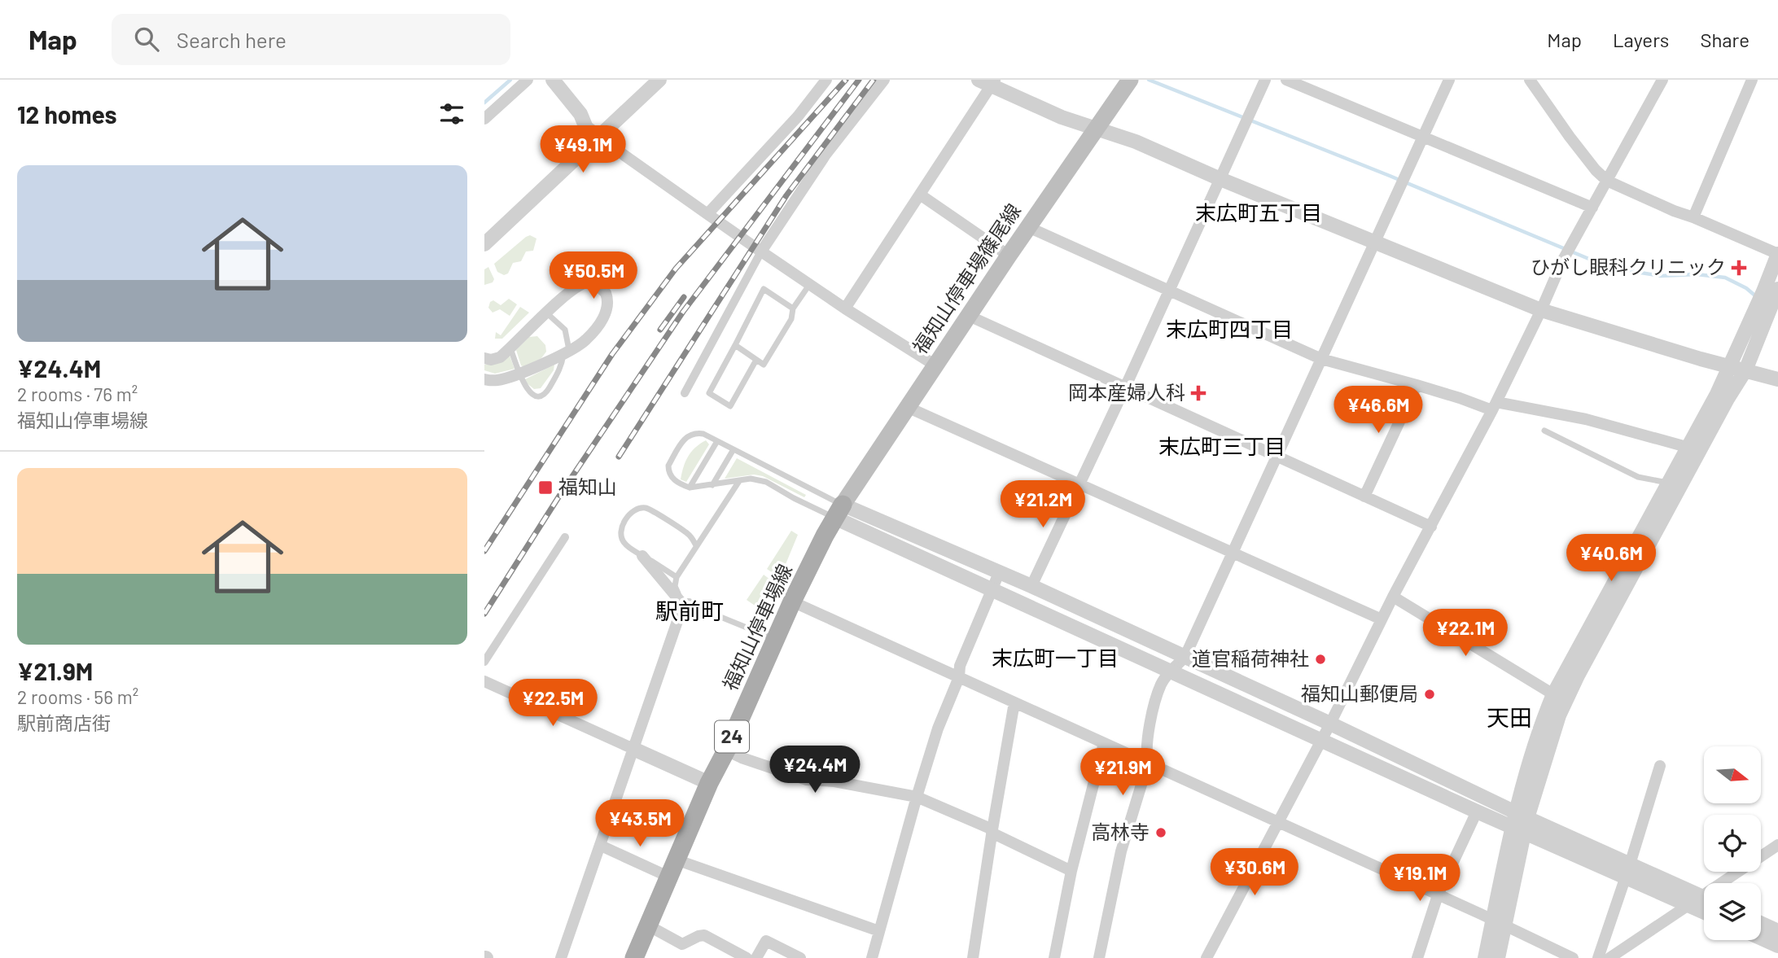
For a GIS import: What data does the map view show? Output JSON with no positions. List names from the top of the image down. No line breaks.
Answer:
{"streets":{"main road":["福知山停車場篠尾線","福知山停車場線","24"]},"crossings":[["福知山停車場篠尾線","福知山停車場線"]],"districts":["末広町五丁目","末広町四丁目","末広町三丁目","駅前町","末広町一丁目","天田"],"places":{"health":["ひがし眼科クリニック","岡本産婦人科"],"transit":["福知山"],"other":["道官稲荷神社","福知山郵便局","高林寺"]},"north":"right","page":{"header":"Map","search":"Search here","nav":["Map","Layers","Share"],"heading":"12 homes","price":["¥49.1M","¥50.5M","¥46.6M","¥21.2M","¥40.6M","¥22.1M","¥22.5M","¥24.4M","¥21.9M","¥43.5M","¥30.6M","¥19.1M"],"list":[{"name":"¥24.4M","note":"2 rooms · 76 m² · 福知山停車場線"},{"name":"¥21.9M","note":"2 rooms · 56 m² · 駅前商店街"}]}}
